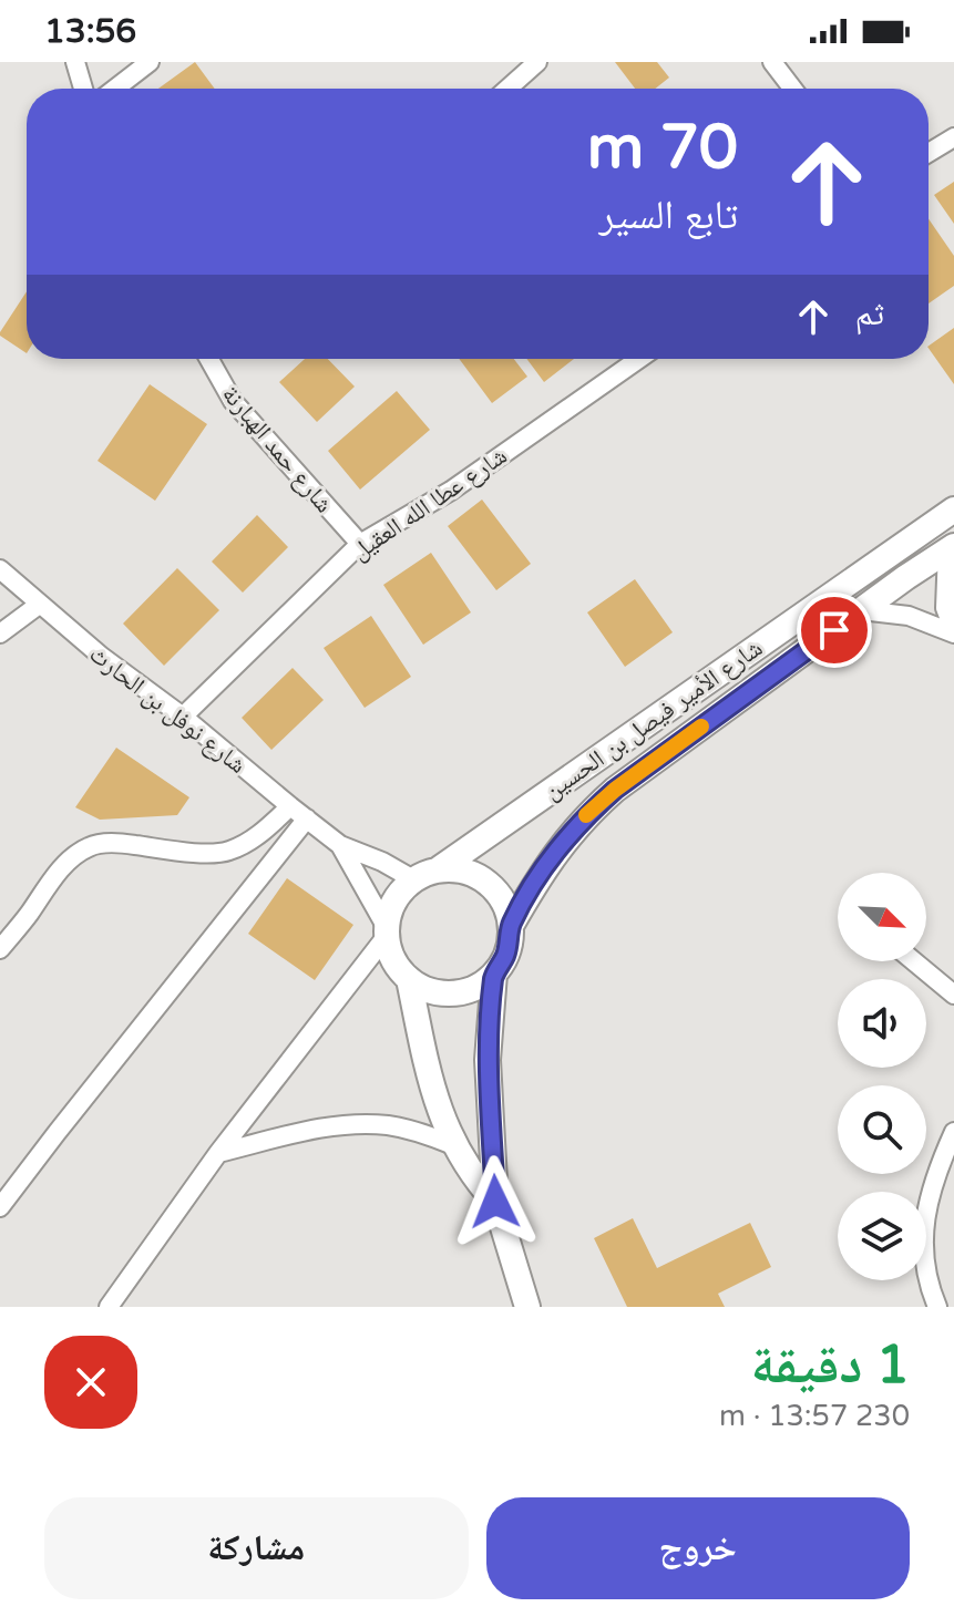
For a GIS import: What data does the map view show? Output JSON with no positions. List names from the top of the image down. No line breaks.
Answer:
{"streets":{"street":["شارع حمد الهبارنة","شارع عطا الله العقيل","شارع نوفل بن الحارث","شارع الأمير فيصل بن الحسين"]},"crossings":[["شارع حمد الهبارنة","شارع عطا الله العقيل"],["شارع عطا الله العقيل","شارع نوفل بن الحارث"],["شارع نوفل بن الحارث","شارع الأمير فيصل بن الحسين"]],"north":"bottom right","page":{"status":"13:56","turn":["70 m","تابع السير"],"then":"ثم","heading":["1 دقيقة","230 m · 13:57"],"buttons":["خروج","مشاركة"]}}
